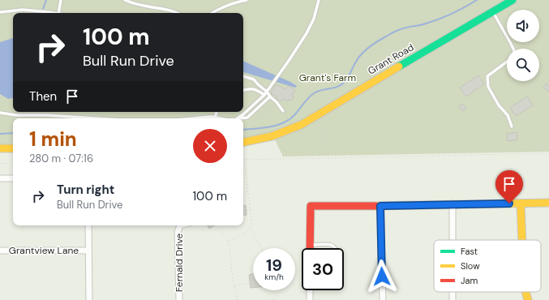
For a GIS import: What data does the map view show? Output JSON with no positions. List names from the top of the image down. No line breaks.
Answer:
{"streets":{"street":["Grant Road","Grantview Lane","Fernald Drive"]},"parks":["Grant's Farm"],"legend":["Fast","Slow","Jam"],"page":{"turn":["100 m","Bull Run Drive"],"then":"Then","heading":["1 min","280 m · 07:16"],"list":[{"name":"Turn right","note":"Bull Run Drive","value":"100 m"}],"speed":"19 km/h","limit":"30"}}
